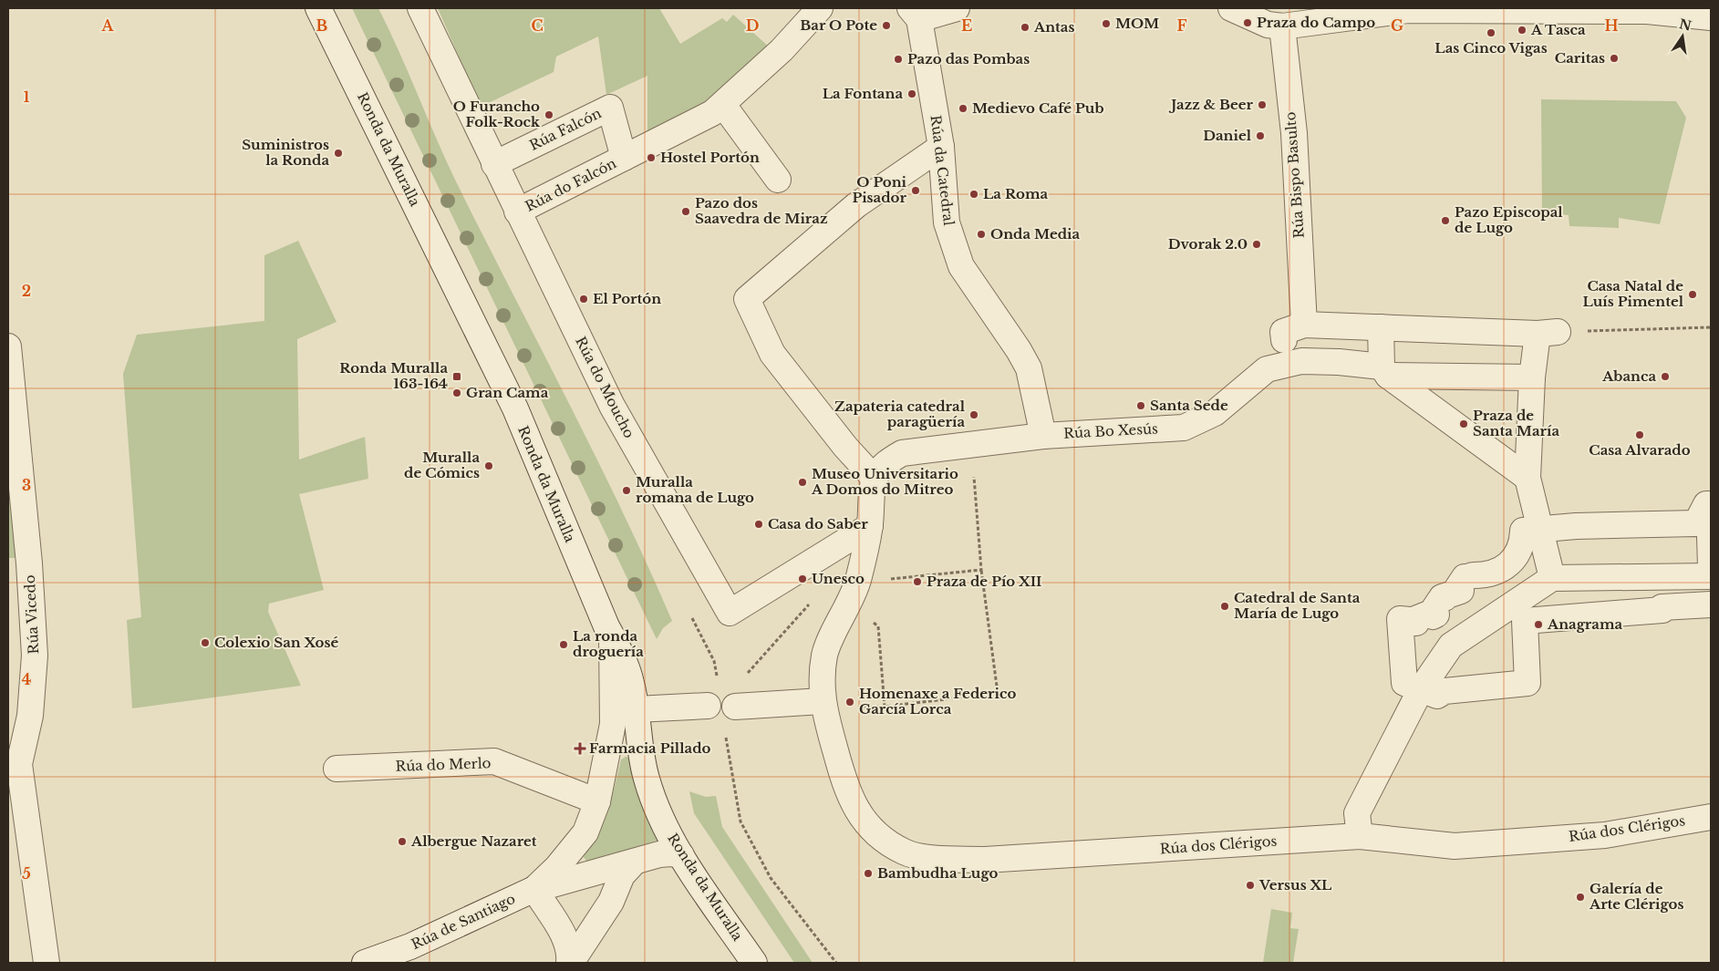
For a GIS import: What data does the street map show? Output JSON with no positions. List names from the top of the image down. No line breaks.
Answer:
{"streets":{"street":["Rúa Falcón","Ronda da Muralla","Rúa da Catedral","Rúa Bispo Basulto","Rúa do Falcón","Rúa do Moucho","Rúa Bo Xesús","Rúa Vicedo","Rúa do Merlo","Rúa dos Clérigos","Rúa de Santiago"]},"crossings":[["Rúa Falcón","Rúa do Falcón"],["Rúa Falcón","Rúa do Moucho"],["Ronda da Muralla","Rúa de Santiago"],["Rúa da Catedral","Rúa Bo Xesús"],["Rúa Bispo Basulto","Rúa Bo Xesús"],["Rúa do Falcón","Rúa do Moucho"],["Rúa do Merlo","Rúa de Santiago"]],"places":{"other":["Praza do Campo","MOM","Bar O Pote","Antas","A Tasca","Las Cinco Vigas","Caritas","Pazo das Pombas","La Fontana","Jazz & Beer","Medievo Café Pub","O Furancho Folk-Rock","Daniel","Suministros la Ronda","Hostel Portón","O Poni Pisador","La Roma","Pazo dos Saavedra de Miraz","Pazo Episcopal de Lugo","Onda Media","Dvorak 2.0","Casa Natal de Luís Pimentel","El Portón","Abanca","Gran Cama","Santa Sede","Zapateria catedral paragüería","Praza de Santa María","Casa Alvarado","Muralla de Cómics","Museo Universitario A Domos do Mitreo","Muralla romana de Lugo","Casa do Saber","Unesco","Praza de Pío XII","Catedral de Santa María de Lugo","Anagrama","Colexio San Xosé","La ronda droguería","Homenaxe a Federico García Lorca","Albergue Nazaret","Bambudha Lugo","Versus XL","Galería de Arte Clérigos"],"transit":["Ronda Muralla 163-164"],"health":["Farmacia Pillado"]},"north":"top","grid":{"columns":["A","B","C","D","E","F","G","H"],"rows":["1","2","3","4","5"]}}
